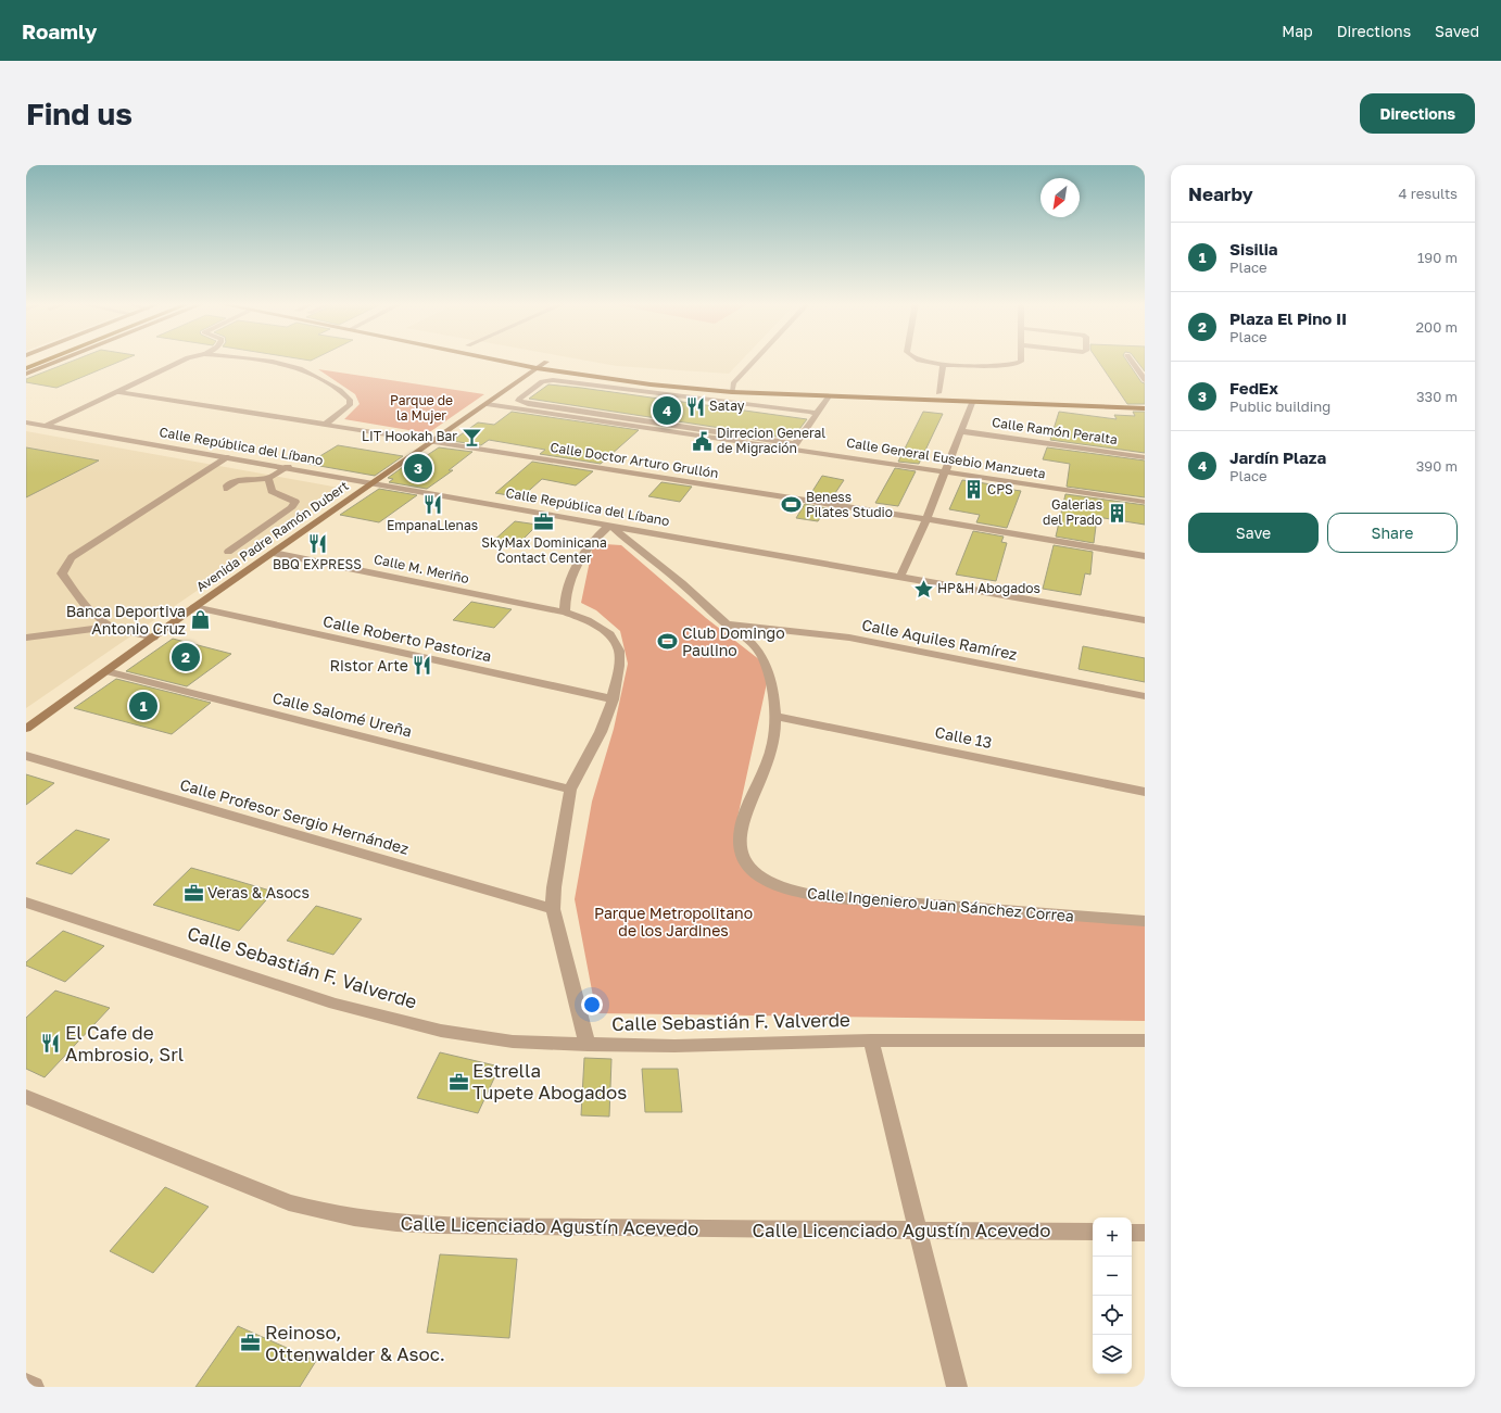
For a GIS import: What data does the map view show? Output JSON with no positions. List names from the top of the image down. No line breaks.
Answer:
{"streets":{"street":["Calle Ramón Peralta","Calle República del Líbano","Calle General Eusebio Manzueta","Calle Doctor Arturo Grullón","Avenida Padre Ramón Dubert","Calle M. Meriño","Calle Roberto Pastoriza","Calle Aquiles Ramírez","Calle Salomé Ureña","Calle 13","Calle Profesor Sergio Hernández","Calle Ingeniero Juan Sánchez Correa","Calle Sebastián F. Valverde","Calle Licenciado Agustín Acevedo"]},"crossings":[["Calle República del Líbano","Avenida Padre Ramón Dubert"],["Calle República del Líbano","Calle Ingeniero Juan Sánchez Correa"],["Calle General Eusebio Manzueta","Avenida Padre Ramón Dubert"],["Calle Doctor Arturo Grullón","Avenida Padre Ramón Dubert"],["Avenida Padre Ramón Dubert","Calle M. Meriño"],["Avenida Padre Ramón Dubert","Calle Roberto Pastoriza"],["Avenida Padre Ramón Dubert","Calle Salomé Ureña"],["Calle M. Meriño","Calle Roberto Pastoriza"],["Calle M. Meriño","Calle Salomé Ureña"],["Calle M. Meriño","Calle Profesor Sergio Hernández"],["Calle M. Meriño","Calle Sebastián F. Valverde"],["Calle Aquiles Ramírez","Calle Ingeniero Juan Sánchez Correa"],["Calle 13","Calle Ingeniero Juan Sánchez Correa"]],"parks":["Parque de la Mujer","Parque Metropolitano de los Jardines"],"places":{"restaurant":["Satay","EmpanaLlenas","BBQ EXPRESS","Ristor Arte","El Cafe de Ambrosio, Srl"],"bar":["LIT Hookah Bar"],"public building":["Dirrecion General de Migración"],"building":["CPS","Galerias del Prado"],"sports":["Beness Pilates Studio","Club Domingo Paulino"],"office":["SkyMax Dominicana Contact Center","Veras & Asocs","Estrella Tupete Abogados","Reinoso, Ottenwalder & Asoc."],"place":["HP&H Abogados"],"shop":["Banca Deportiva Antonio Cruz"]},"north":"bottom left","page":{"header":"Roamly","nav":["Map","Directions","Saved"],"buttons":["Directions",["Save","Share"]],"title":"Find us","heading":["Nearby","4 results"],"list":[{"mark":"1","name":"Sisilia","note":"Place","value":"190 m"},{"mark":"2","name":"Plaza El Pino II","note":"Place","value":"200 m"},{"mark":"3","name":"FedEx","note":"Public building","value":"330 m"},{"mark":"4","name":"Jardín Plaza","note":"Place","value":"390 m"}],"pins":["4","3","2","1"],"map_buttons":["+","−"]}}
